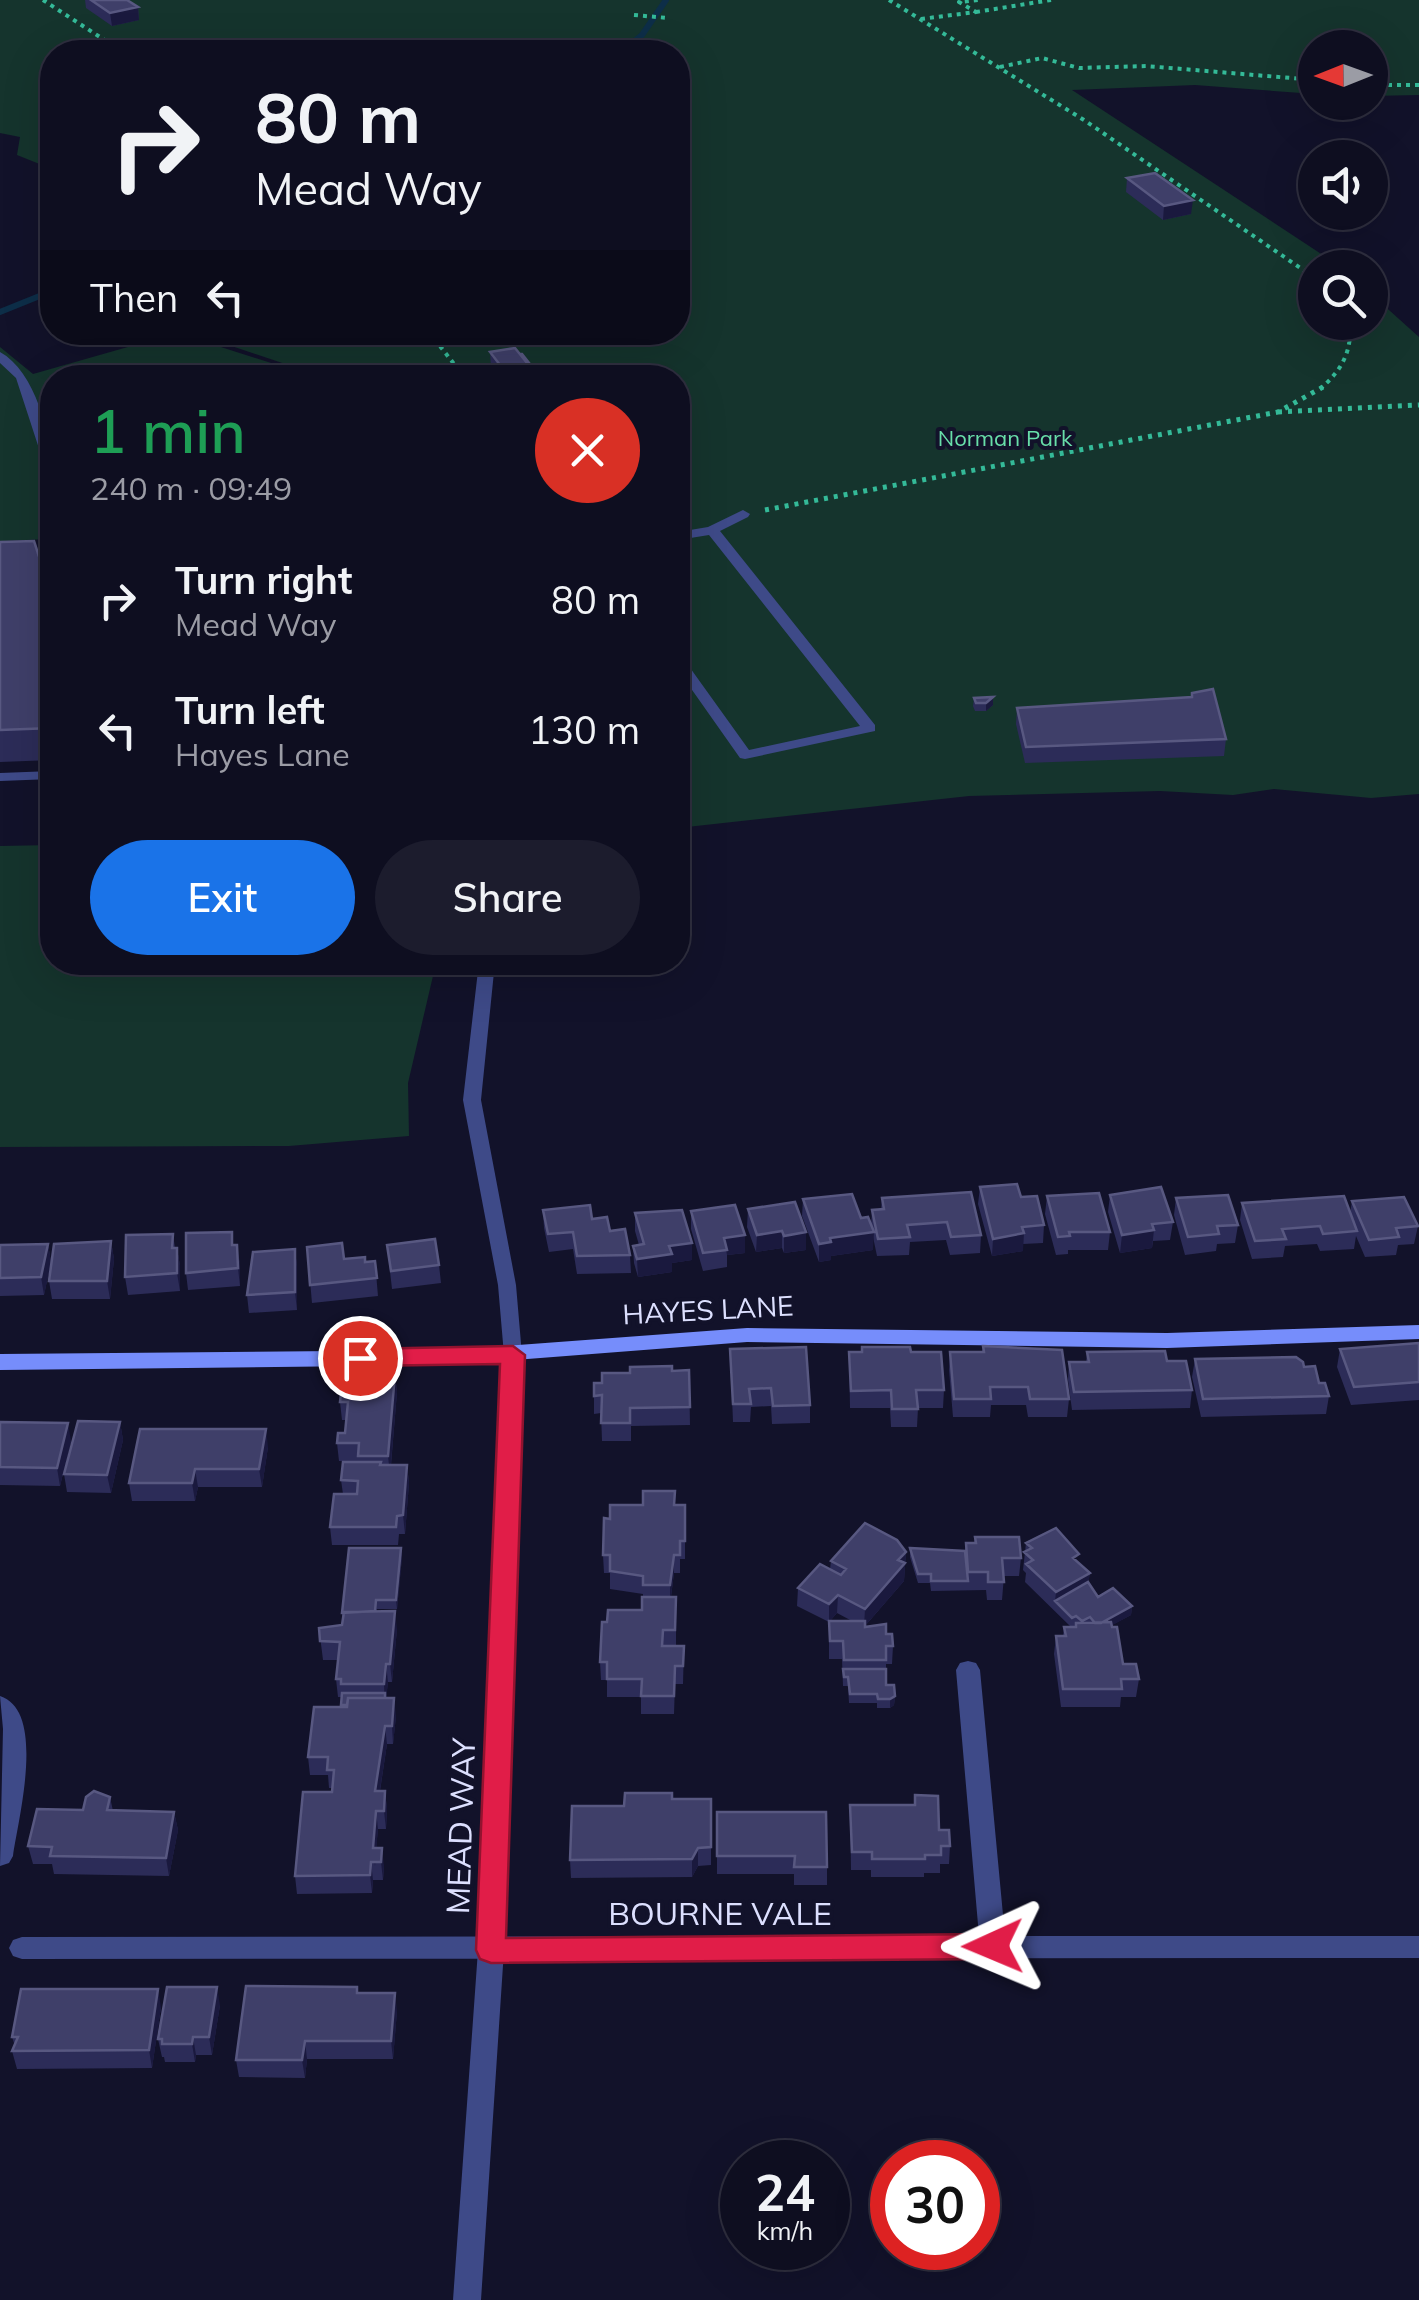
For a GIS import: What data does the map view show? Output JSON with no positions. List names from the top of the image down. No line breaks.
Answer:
{"streets":{"main road":["HAYES LANE"],"street":["MEAD WAY","BOURNE VALE"]},"crossings":[["HAYES LANE","MEAD WAY"],["MEAD WAY","BOURNE VALE"]],"parks":["Norman Park"],"north":"left","page":{"turn":["80 m","Mead Way"],"then":"Then","heading":["1 min","240 m · 09:49"],"list":[{"name":"Turn right","note":"Mead Way","value":"80 m"},{"name":"Turn left","note":"Hayes Lane","value":"130 m"}],"buttons":["Exit","Share"],"speed":"24 km/h","limit":"30"}}
